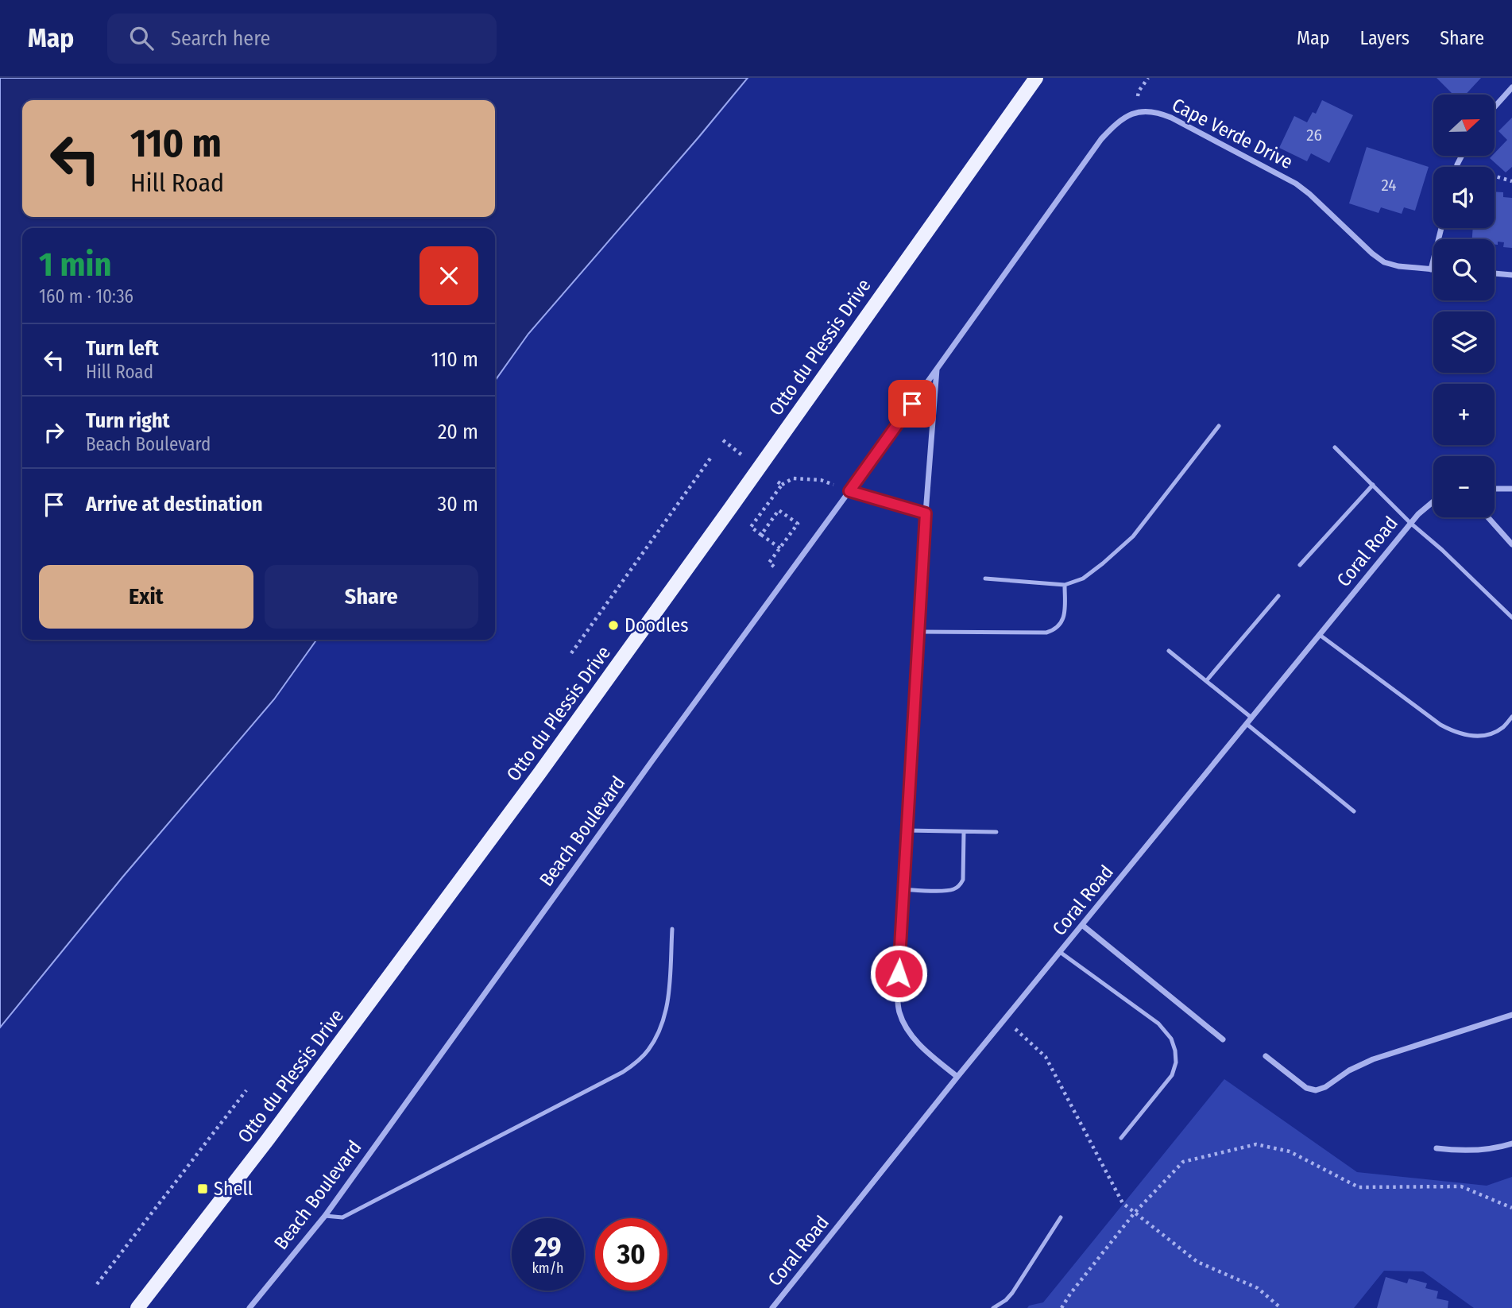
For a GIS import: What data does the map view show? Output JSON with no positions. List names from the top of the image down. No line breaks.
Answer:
{"streets":{"main road":["Otto du Plessis Drive"],"street":["Cape Verde Drive","Coral Road","Beach Boulevard"]},"crossings":[["Cape Verde Drive","Beach Boulevard"]],"places":{"other":["Doodles"],"transit":["Shell"]},"house_numbers":["26","24"],"north":"right","page":{"header":"Map","search":"Search here","nav":["Map","Layers","Share"],"map_buttons":["+","−"],"turn":["110 m","Hill Road"],"heading":["1 min","160 m · 10:36"],"list":[{"name":"Turn left","note":"Hill Road","value":"110 m"},{"name":"Turn right","note":"Beach Boulevard","value":"20 m"},{"name":"Arrive at destination","value":"30 m"}],"buttons":["Exit","Share"],"speed":"29 km/h","limit":"30"}}
